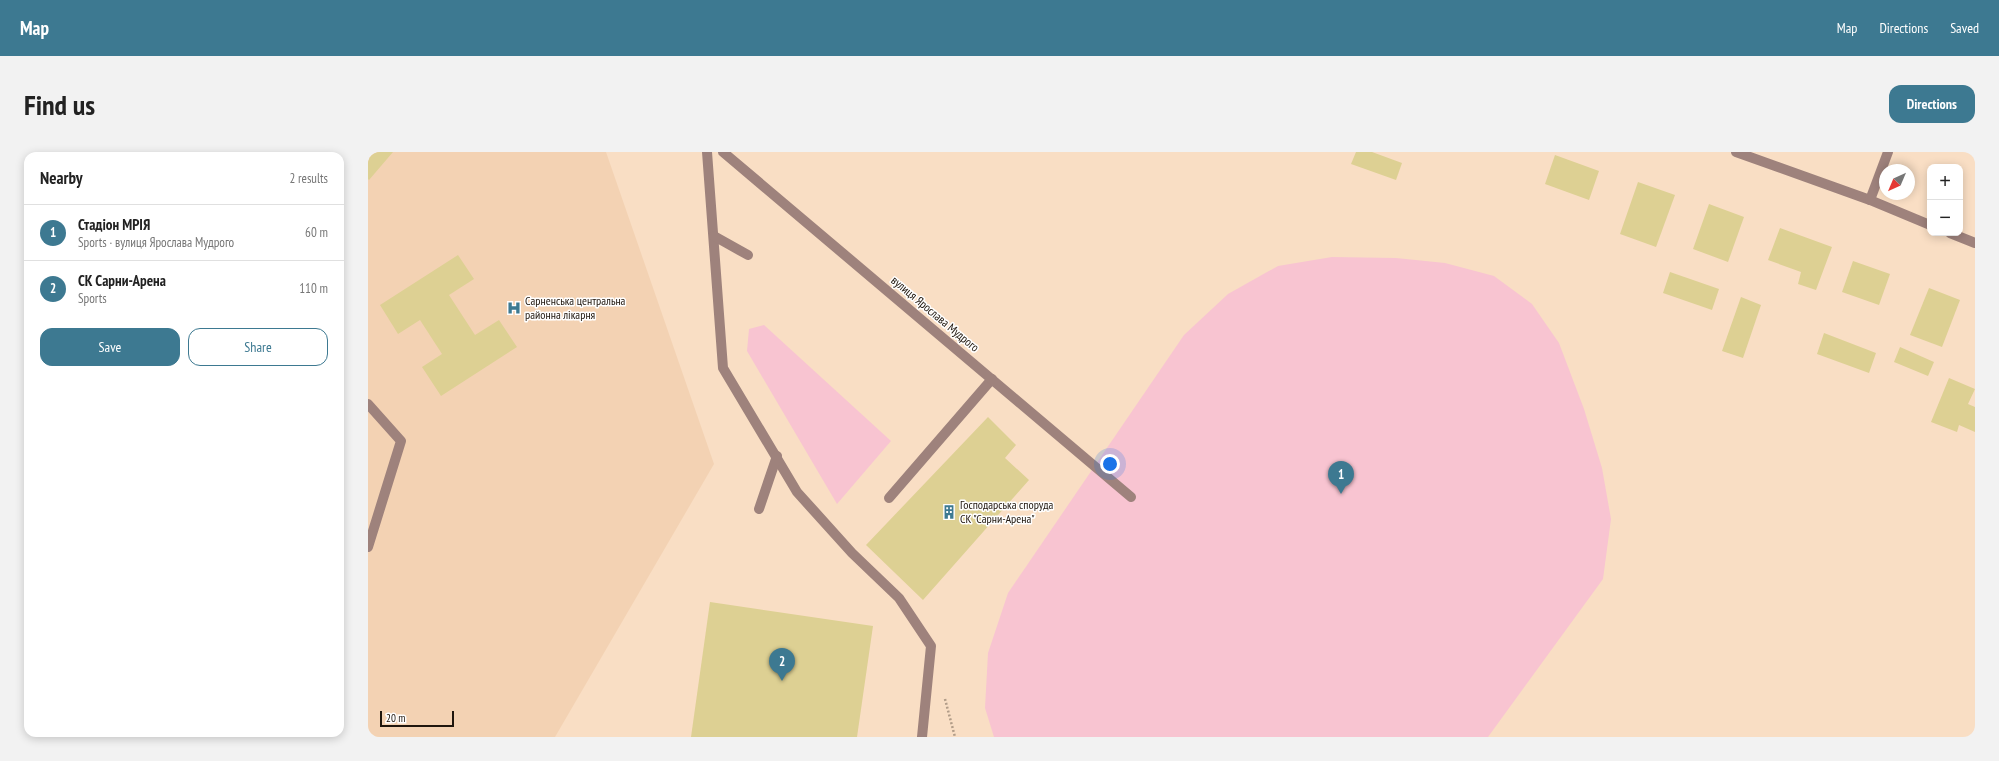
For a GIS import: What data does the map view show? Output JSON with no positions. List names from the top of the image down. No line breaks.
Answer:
{"streets":{"street":["вулиця Ярослава Мудрого"]},"places":{"hospital":["Сарненська центральна районна лікарня"],"building":["Господарська споруда СК \"Сарни-Арена\""]},"scale_bar":"20 m","north":"bottom left","page":{"header":"Map","nav":["Map","Directions","Saved"],"buttons":["Directions",["Save","Share"]],"title":"Find us","heading":["Nearby","2 results"],"map_buttons":["+","−"],"list":[{"mark":"1","name":"Стадіон МРІЯ","note":"Sports · вулиця Ярослава Мудрого","value":"60 m"},{"mark":"2","name":"СК Сарни-Арена","note":"Sports","value":"110 m"}],"pins":["1","2"],"scale":"20 m"}}
